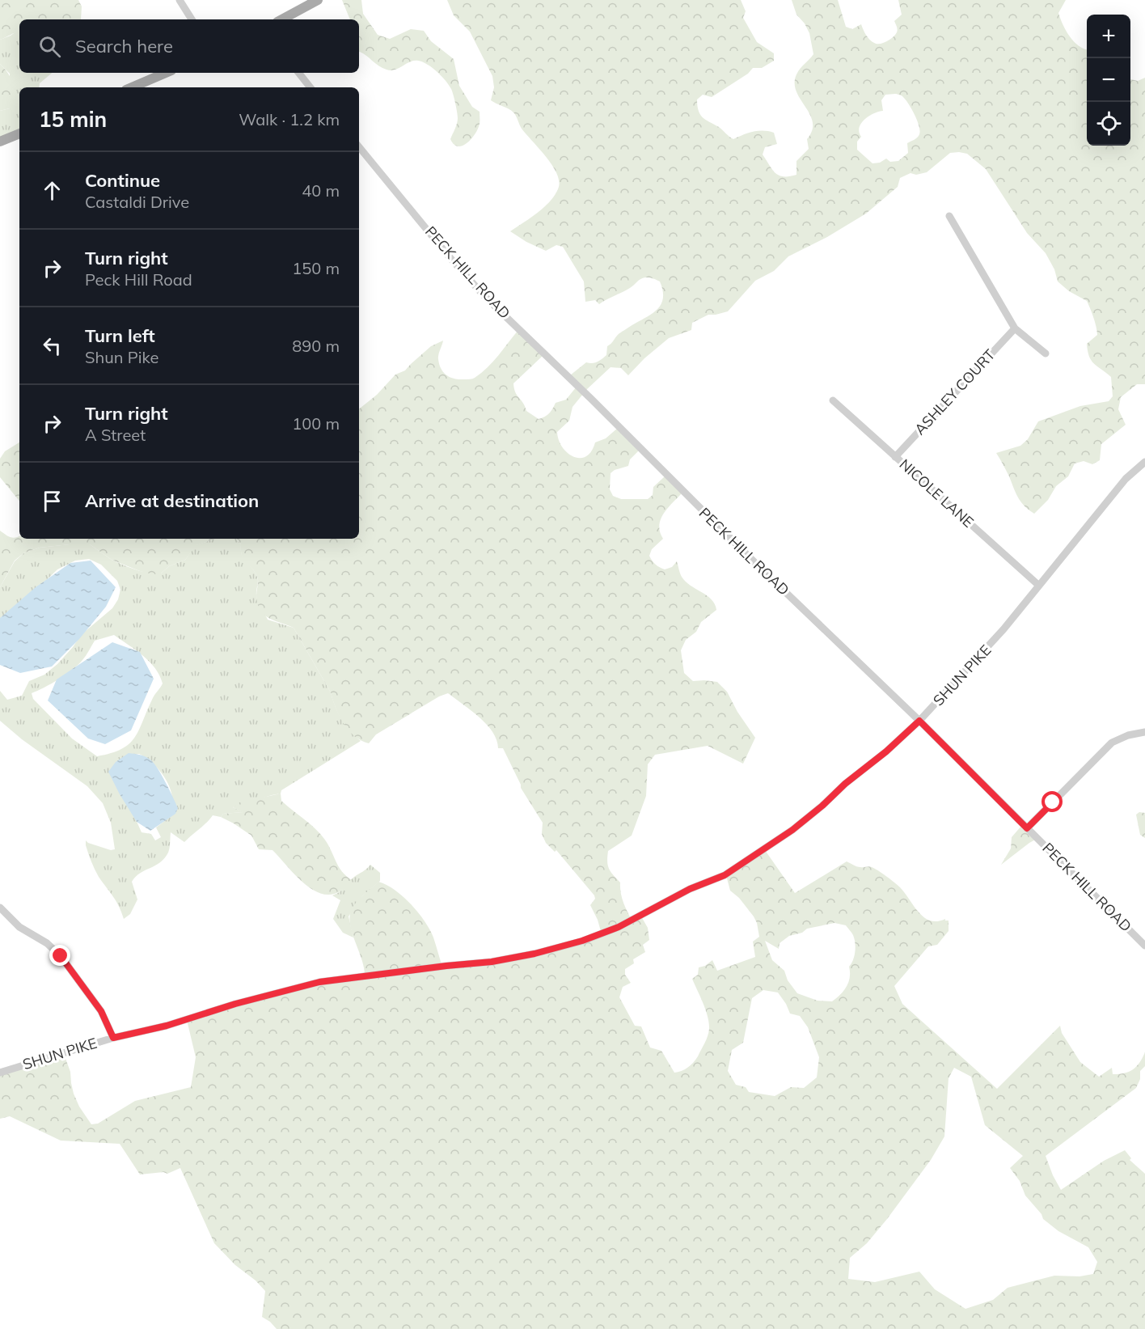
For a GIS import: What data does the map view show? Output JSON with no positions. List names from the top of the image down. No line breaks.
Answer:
{"streets":{"street":["PECK HILL ROAD","ASHLEY COURT","NICOLE LANE","SHUN PIKE"]},"crossings":[["PECK HILL ROAD","SHUN PIKE"],["ASHLEY COURT","NICOLE LANE"],["NICOLE LANE","SHUN PIKE"]],"page":{"map_buttons":["+","−"],"search":"Search here","heading":["15 min","Walk · 1.2 km"],"list":[["Continue","Castaldi Drive","40 m"],["Turn right","Peck Hill Road","150 m"],["Turn left","Shun Pike","890 m"],["Turn right","A Street","100 m"],"Arrive at destination"]}}
